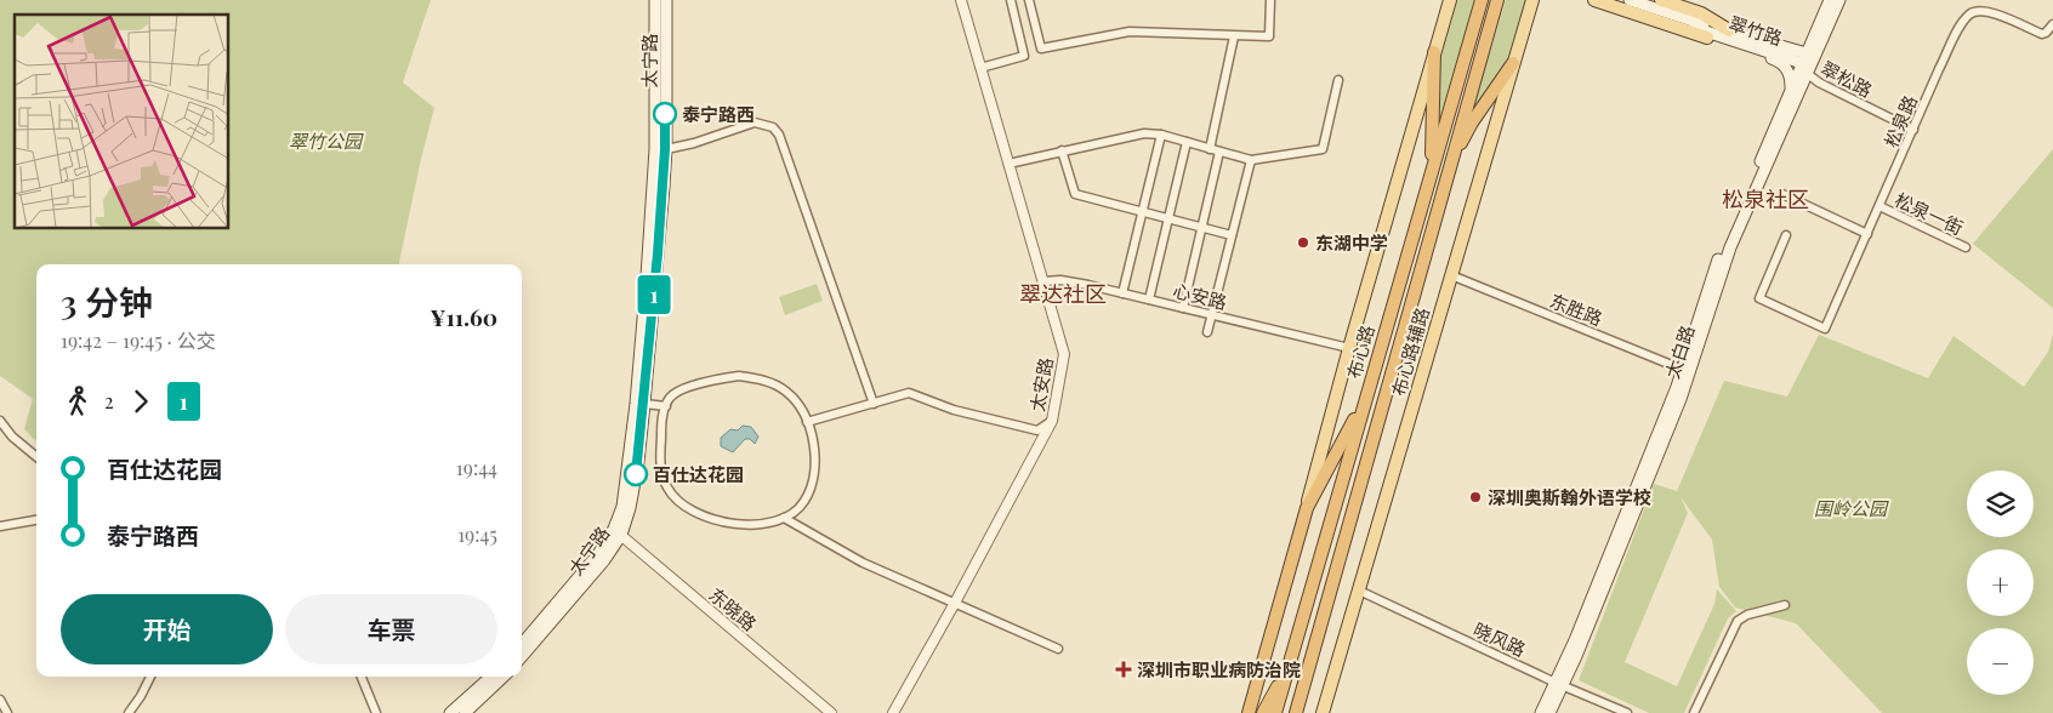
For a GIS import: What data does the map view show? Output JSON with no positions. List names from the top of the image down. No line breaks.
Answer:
{"streets":{"highway":["布心路","布心路辅路"],"main road":["翠竹路","太宁路","太白路"],"street":["翠松路","松泉路","松泉一街","心安路","东胜路","太安路","东晓路","晓风路"]},"crossings":[["翠竹路","翠松路"],["翠竹路","太白路"],["太宁路","东晓路"],["翠松路","松泉路"],["翠松路","太白路"],["松泉路","松泉一街"],["心安路","布心路辅路"],["心安路","太安路"],["东胜路","布心路辅路"],["东胜路","太白路"],["布心路","布心路辅路"],["布心路辅路","晓风路"],["太白路","晓风路"]],"districts":["松泉社区","翠达社区"],"parks":["翠竹公园","围岭公园"],"places":{"other":["泰宁路西","东湖中学","百仕达花园","深圳奥斯翰外语学校"],"health":["深圳市职业病防治院"]},"lines":["bus line 1"],"page":{"on_map":"1","heading":["3 分钟","19:42 – 19:45 · 公交","¥11.60"],"legs":["2","1"],"list":[{"name":"百仕达花园","value":"19:44"},{"name":"泰宁路西","value":"19:45"}],"map_buttons":["+","−"],"buttons":["开始","车票"]}}
